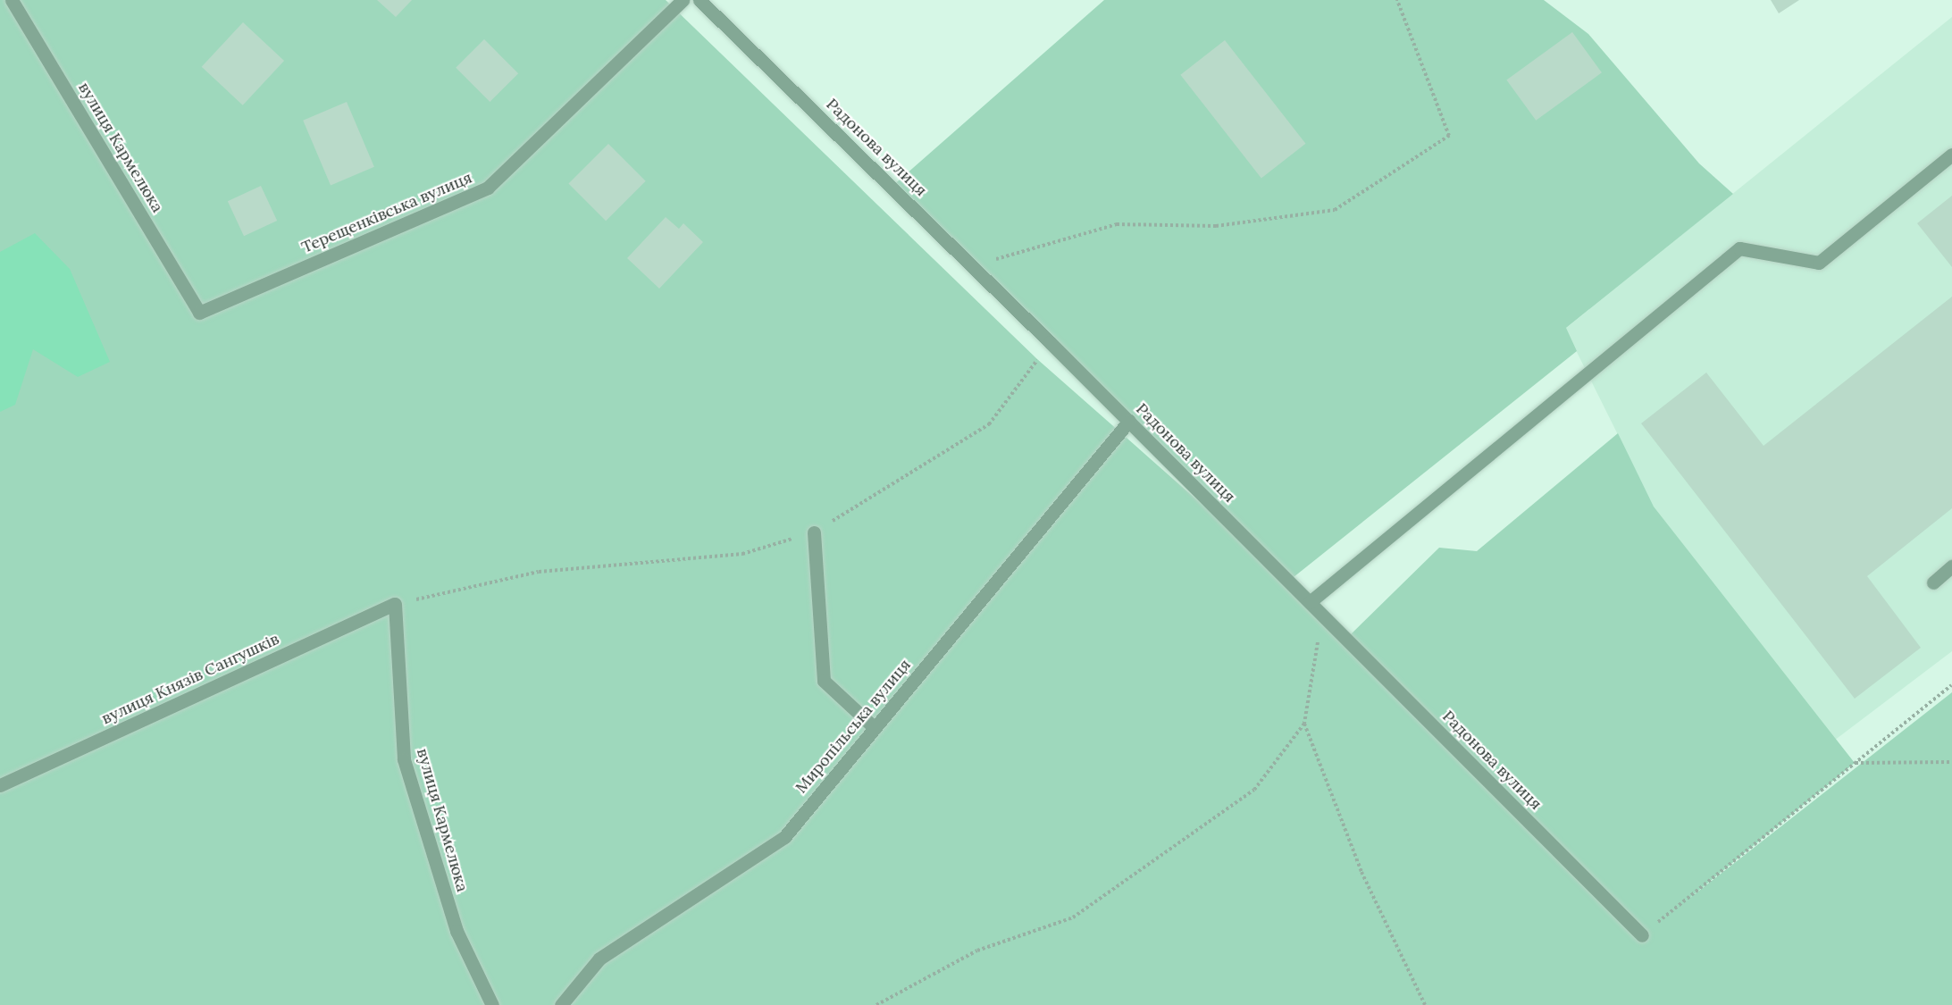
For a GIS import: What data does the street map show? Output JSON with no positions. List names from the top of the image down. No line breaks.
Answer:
{"streets":{"street":["вулиця Кармелюка","Радонова вулиця","Терещенківська вулиця","вулиця Князів Сангушків","Миропільська вулиця"]},"crossings":[["вулиця Кармелюка","Терещенківська вулиця"],["вулиця Кармелюка","вулиця Князів Сангушків"],["Радонова вулиця","Миропільська вулиця"]]}
